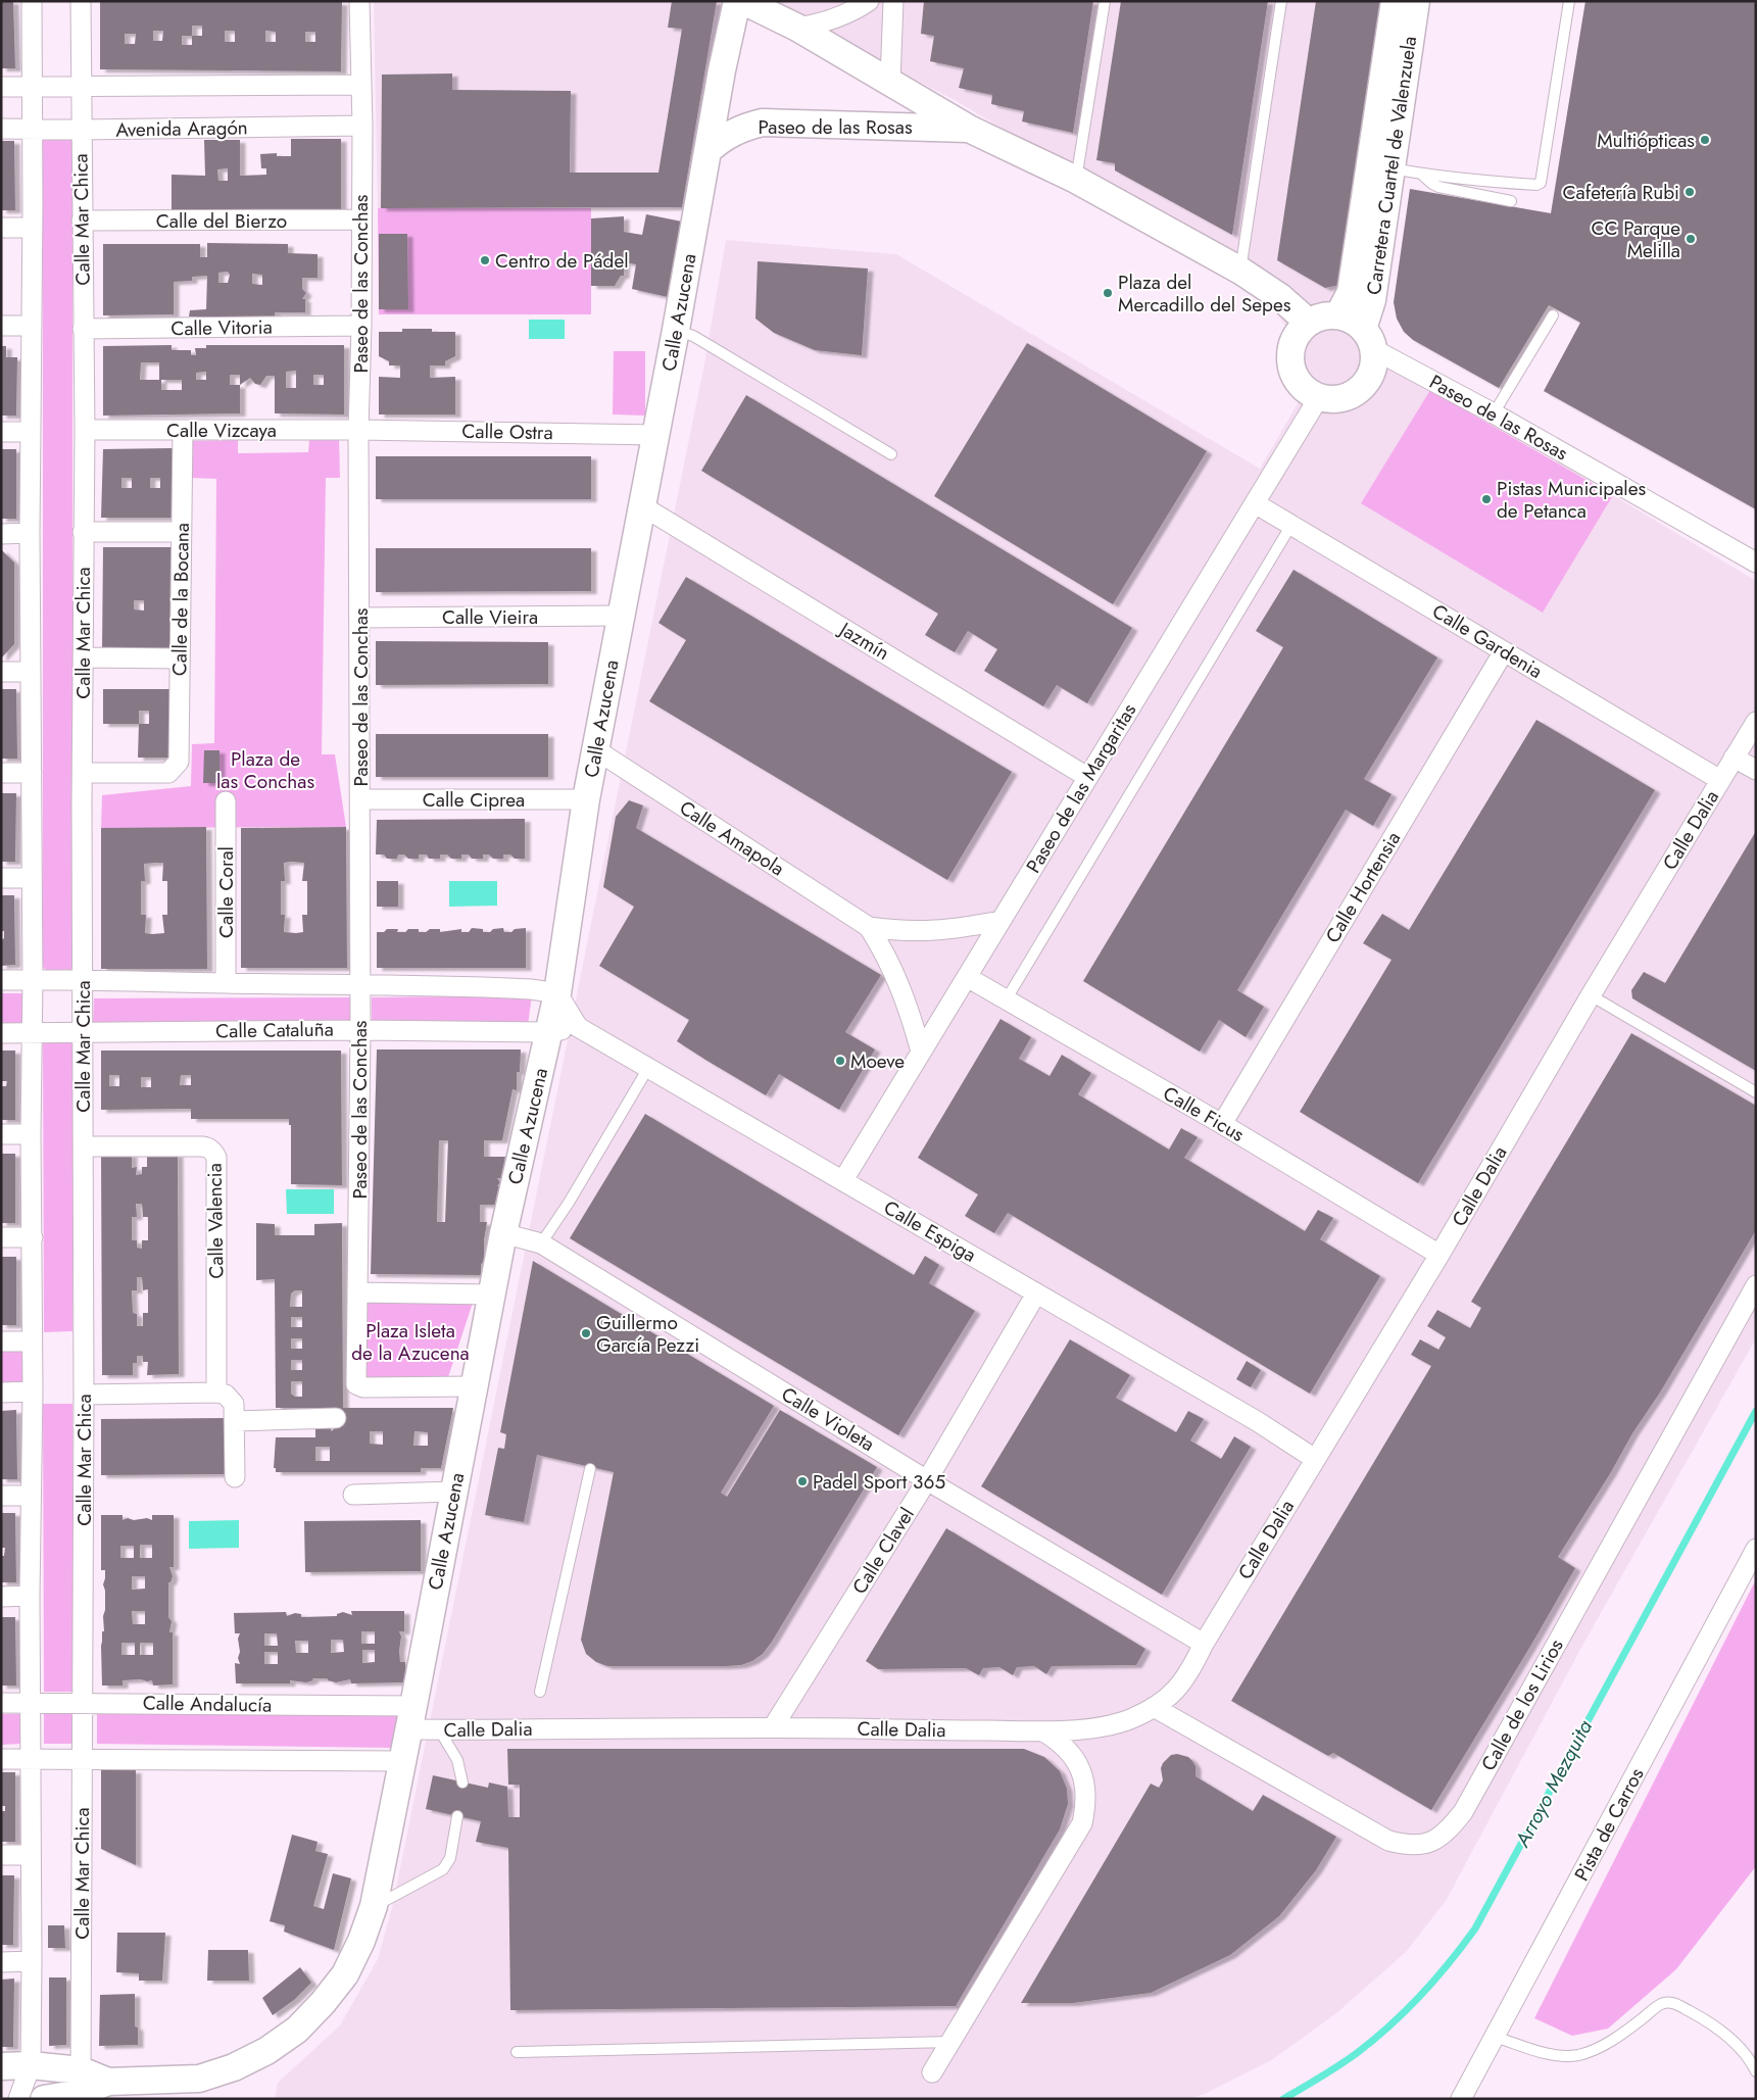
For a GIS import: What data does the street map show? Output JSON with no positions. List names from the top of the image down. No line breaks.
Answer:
{"streets":{"street":["Paseo de las Rosas","Avenida Aragón","Carretera Cuartel de Valenzuela","Calle Mar Chica","Calle del Bierzo","Paseo de las Conchas","Calle Azucena","Calle Vitoria","Calle Vizcaya","Calle Ostra","Calle de la Bocana","Calle Vieira","Jazmín","Calle Gardenia","Paseo de las Margaritas","Calle Ciprea","Calle Dalia","Calle Amapola","Calle Hortensia","Calle Coral","Calle Cataluña","Calle Ficus","Calle Valencia","Calle Espiga","Calle Violeta","Calle Clavel","Calle Andalucía","Calle de los Lirios","Pista de Carros"]},"crossings":[["Paseo de las Rosas","Carretera Cuartel de Valenzuela"],["Paseo de las Rosas","Calle Azucena"],["Paseo de las Rosas","Paseo de las Margaritas"],["Avenida Aragón","Calle Mar Chica"],["Avenida Aragón","Paseo de las Conchas"],["Carretera Cuartel de Valenzuela","Paseo de las Margaritas"],["Calle Mar Chica","Calle del Bierzo"],["Calle Mar Chica","Calle Azucena"],["Calle Mar Chica","Calle Vitoria"],["Calle Mar Chica","Calle Vizcaya"],["Calle Mar Chica","Calle de la Bocana"],["Calle Mar Chica","Calle Cataluña"],["Calle Mar Chica","Calle Valencia"],["Calle Mar Chica","Calle Andalucía"],["Calle del Bierzo","Paseo de las Conchas"],["Paseo de las Conchas","Calle Azucena"],["Paseo de las Conchas","Calle Vitoria"],["Paseo de las Conchas","Calle Vizcaya"],["Paseo de las Conchas","Calle Ostra"],["Paseo de las Conchas","Calle Vieira"],["Paseo de las Conchas","Calle Ciprea"],["Paseo de las Conchas","Calle Cataluña"],["Calle Azucena","Calle Ostra"],["Calle Azucena","Calle Vieira"],["Calle Azucena","Jazmín"],["Calle Azucena","Calle Ciprea"],["Calle Azucena","Calle Dalia"],["Calle Azucena","Calle Amapola"],["Calle Azucena","Calle Cataluña"],["Calle Azucena","Calle Espiga"],["Calle Azucena","Calle Violeta"],["Calle Azucena","Calle Andalucía"],["Calle Vizcaya","Calle Ostra"],["Calle Vizcaya","Calle de la Bocana"],["Jazmín","Paseo de las Margaritas"],["Calle Gardenia","Paseo de las Margaritas"],["Calle Gardenia","Calle Dalia"],["Calle Gardenia","Calle Hortensia"],["Paseo de las Margaritas","Calle Amapola"],["Paseo de las Margaritas","Calle Ficus"],["Paseo de las Margaritas","Calle Espiga"],["Calle Dalia","Calle Ficus"],["Calle Dalia","Calle Espiga"],["Calle Dalia","Calle Violeta"],["Calle Dalia","Calle Clavel"],["Calle Dalia","Calle Andalucía"],["Calle Dalia","Calle de los Lirios"],["Calle Hortensia","Calle Ficus"],["Calle Cataluña","Calle Espiga"],["Calle Espiga","Calle Clavel"],["Calle Violeta","Calle Clavel"]],"water":["Arroyo Mezquita"],"parks":["Plaza de las Conchas","Plaza Isleta de la Azucena"],"places":["Multiópticas","Cafetería Rubi","CC Parque Melilla","Centro de Pádel","Plaza del Mercadillo del Sepes","Pistas Municipales de Petanca","Moeve","Guillermo García Pezzi","Padel Sport 365"]}
